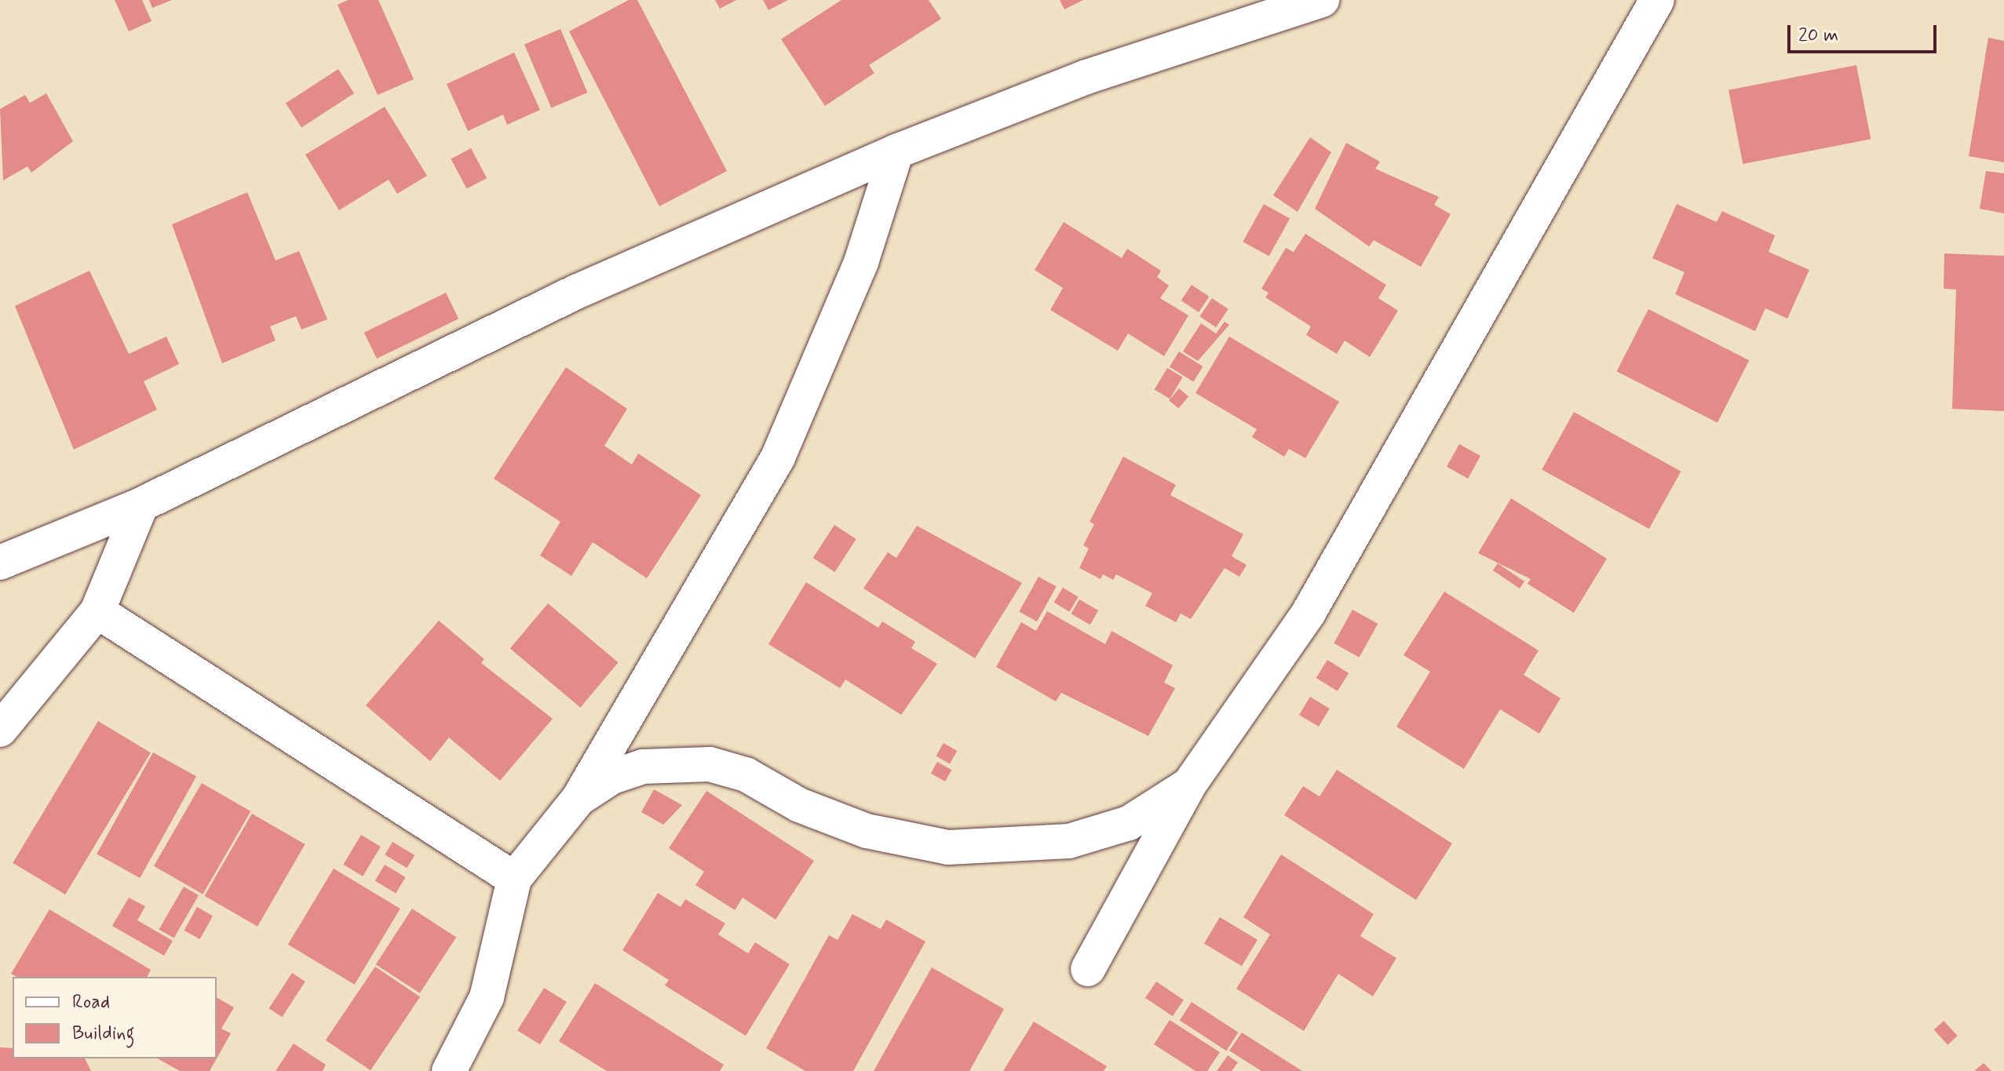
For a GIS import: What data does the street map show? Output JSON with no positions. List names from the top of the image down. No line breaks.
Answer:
{"legend":["Road","Building"],"scale_bar":"20 m"}
